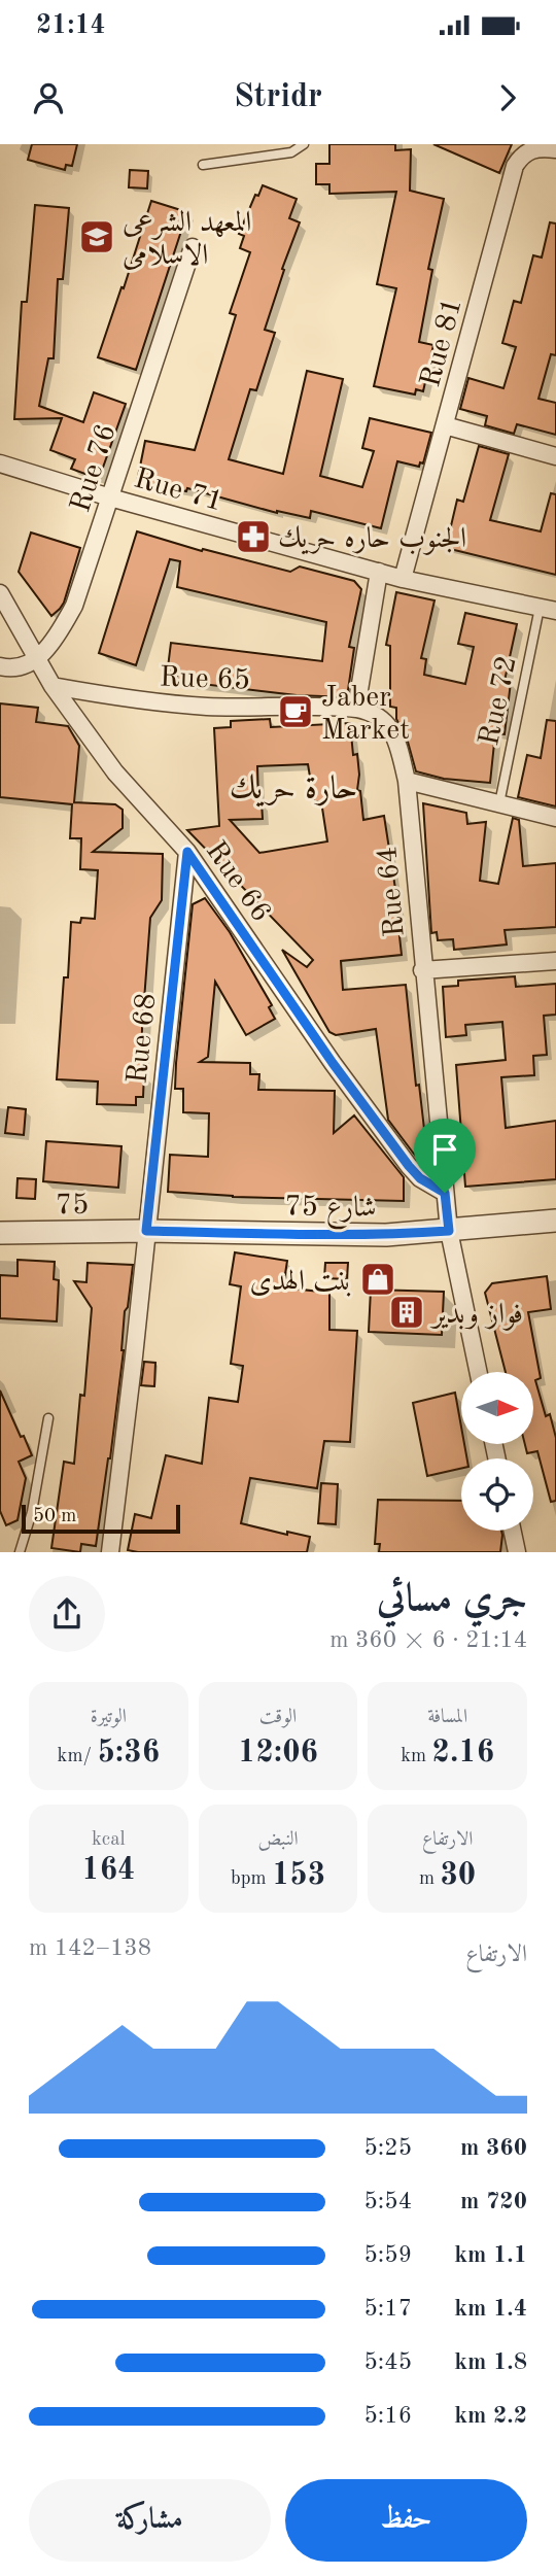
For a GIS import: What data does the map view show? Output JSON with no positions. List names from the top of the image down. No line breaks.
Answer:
{"streets":{"street":["Rue 81","Rue 76","Rue 71","Rue 65","Rue 66","Rue 64","Rue 68","75","شارع 75"],"lane":["Rue 72"]},"crossings":[["Rue 81","Rue 71"],["Rue 76","Rue 71"],["Rue 76","Rue 66"],["Rue 71","Rue 72"],["Rue 65","Rue 66"],["Rue 65","Rue 64"],["Rue 66","Rue 64"],["Rue 66","Rue 68"],["Rue 64","شارع 75"],["Rue 68","75"],["Rue 68","شارع 75"],["75","شارع 75"]],"districts":["حارة حريك"],"places":{"school or university":["المعهد الشرعى الاسلامى"],"pharmacy":["الجنوب حاره حريك"],"cafe":["Jaber Market"],"shop":["بنت الهدى"],"building":["فواز وبدير"]},"scale_bar":"50 m","north":"right","page":{"status":"21:14","header":"Stridr","scale":"50 m","heading":["جري مسائي","21:14 · 6 × 360 m"],"stats":[["المسافة","2.16 km"],["الوقت","12:06"],["الوتيرة","5:36 /km"],["الارتفاع","30 m"],["النبض","153 bpm"],["kcal","164"]],"chart":["الارتفاع","138–142 m"],"list":[{"name":"360 m","note":"5:25"},{"name":"720 m","note":"5:54"},{"name":"1.1 km","note":"5:59"},{"name":"1.4 km","note":"5:17"},{"name":"1.8 km","note":"5:45"},{"name":"2.2 km","note":"5:16"}],"buttons":["حفظ","مشاركة"]}}
